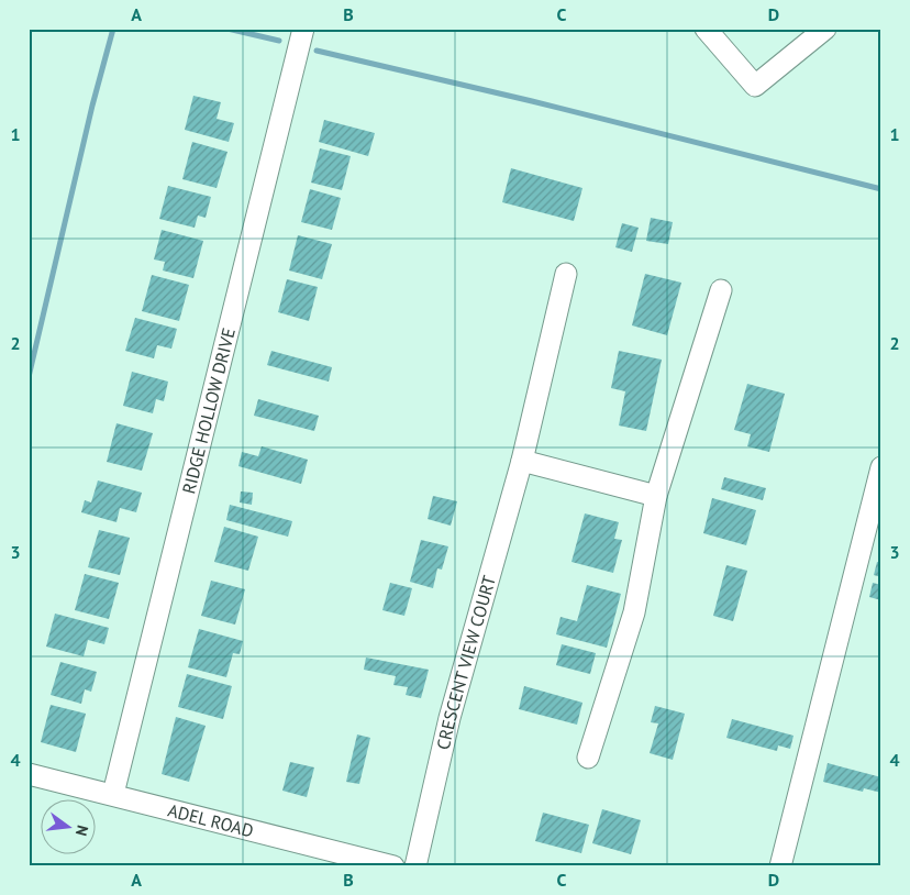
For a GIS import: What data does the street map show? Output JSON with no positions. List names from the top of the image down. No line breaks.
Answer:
{"streets":{"street":["RIDGE HOLLOW DRIVE","CRESCENT VIEW COURT","ADEL ROAD"]},"crossings":[["RIDGE HOLLOW DRIVE","ADEL ROAD"]],"north":"right","grid":{"columns":["A","B","C","D"],"rows":["1","2","3","4"]}}
